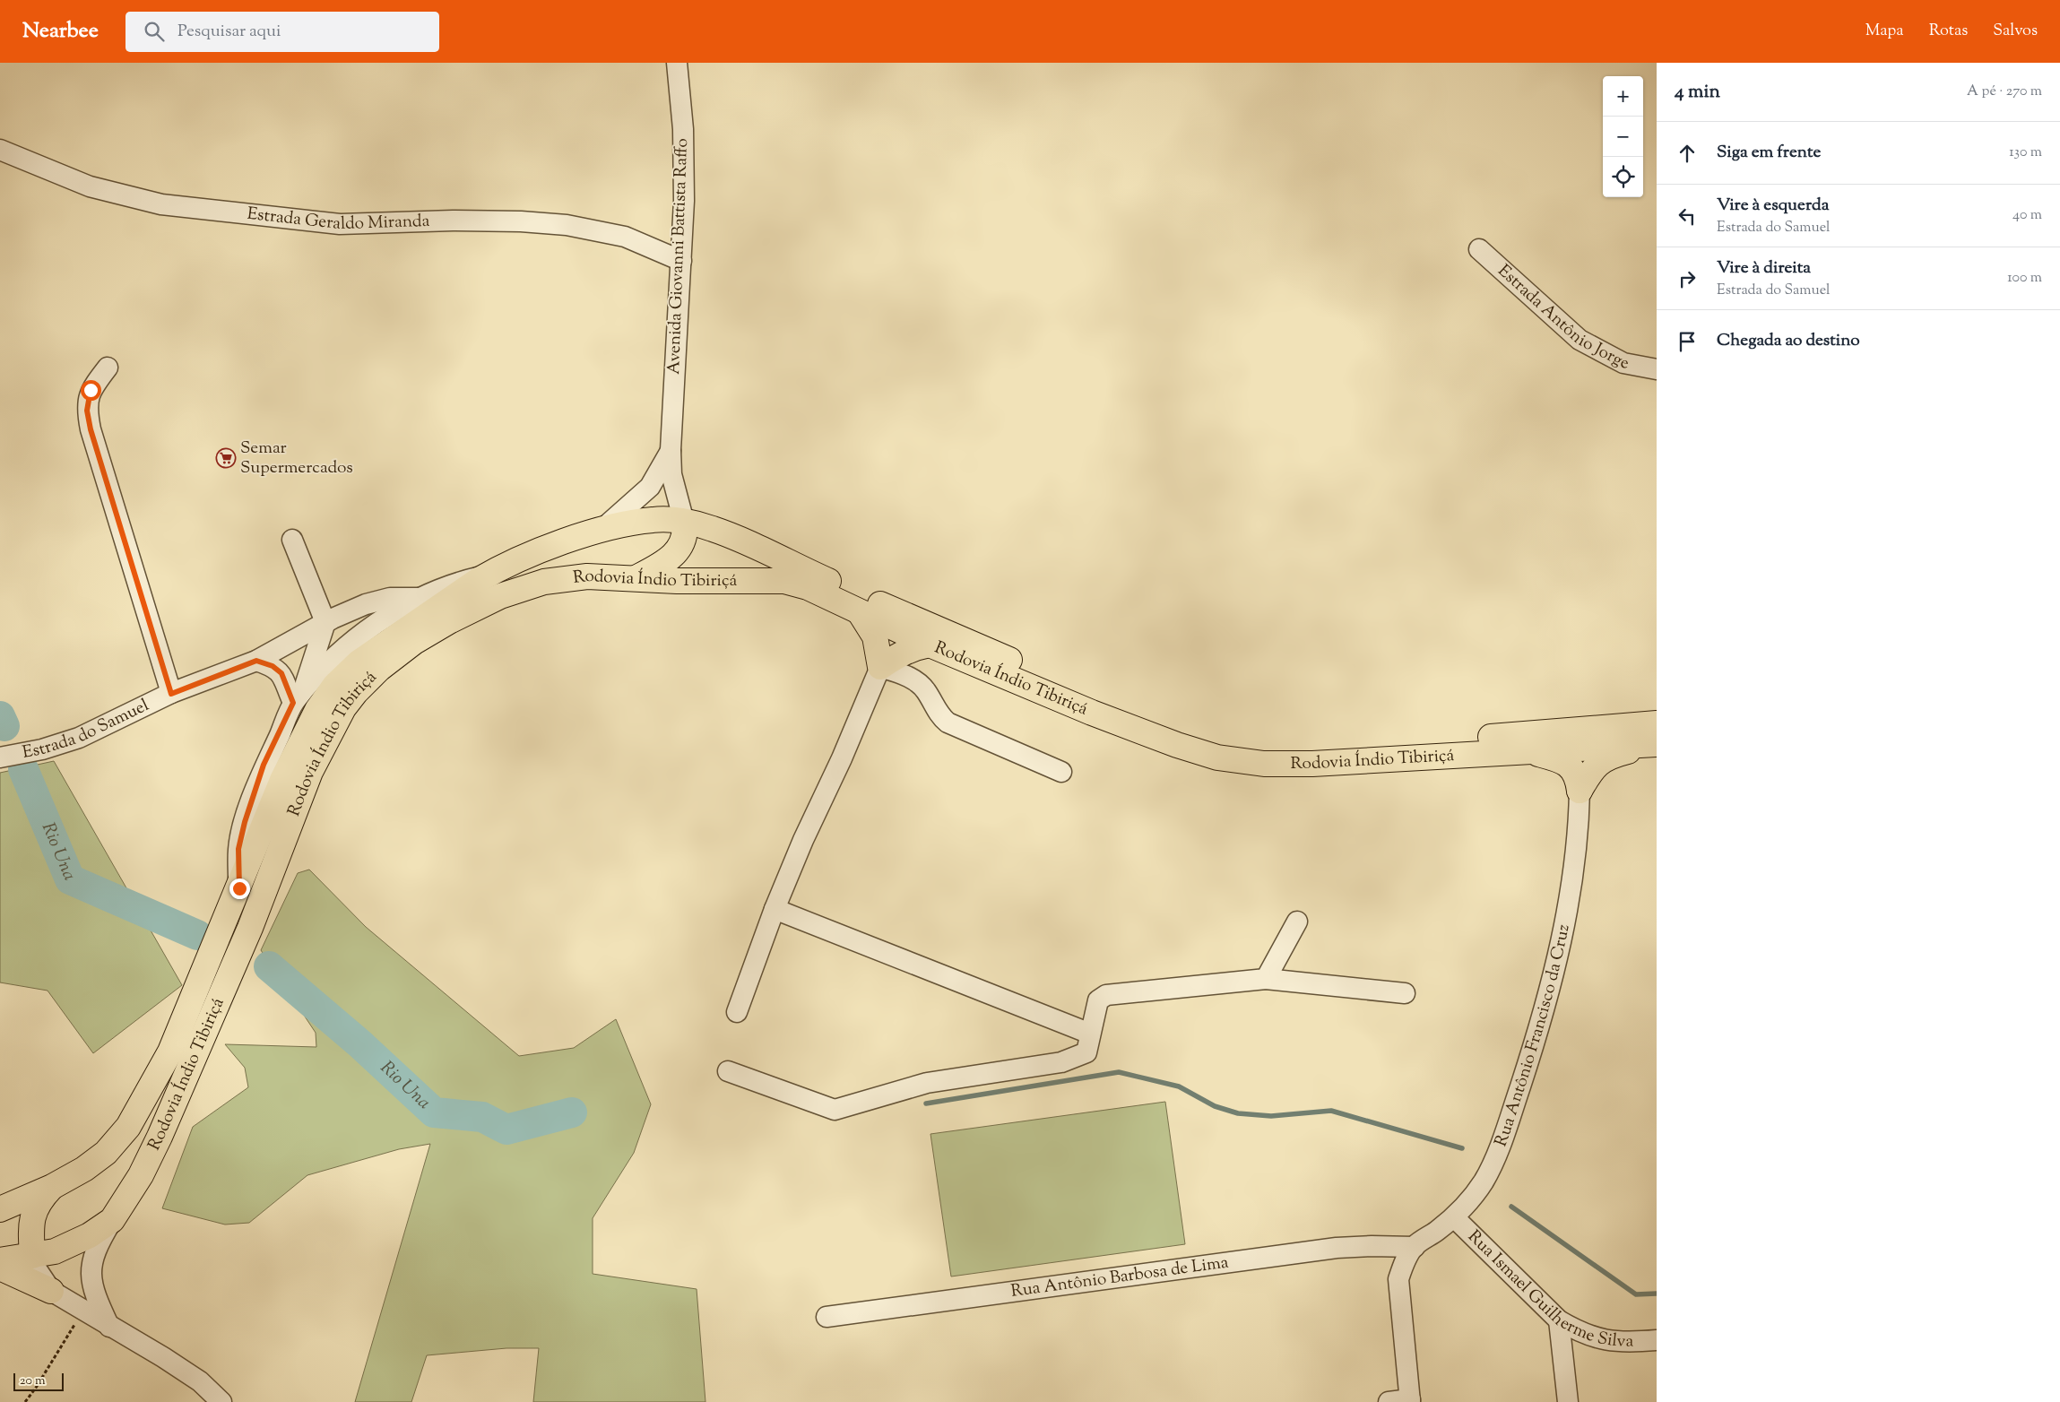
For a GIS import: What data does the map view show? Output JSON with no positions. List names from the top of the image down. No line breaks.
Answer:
{"streets":{"highway":["Rodovia Índio Tibiriçá"],"street":["Estrada Geraldo Miranda","Avenida Giovanni Battista Raffo","Estrada Antônio Jorge","Estrada do Samuel","Rua Antônio Francisco da Cruz","Rua Antônio Barbosa de Lima","Rua Ismael Guilherme Silva"]},"crossings":[["Estrada Geraldo Miranda","Avenida Giovanni Battista Raffo"],["Avenida Giovanni Battista Raffo","Rodovia Índio Tibiriçá"],["Rua Antônio Francisco da Cruz","Rua Antônio Barbosa de Lima"],["Rua Antônio Francisco da Cruz","Rua Ismael Guilherme Silva"]],"water":["Rio Una"],"places":{"supermarket":["Semar Supermercados"]},"scale_bar":"20 m","page":{"header":"Nearbee","search":"Pesquisar aqui","nav":["Mapa","Rotas","Salvos"],"heading":["4 min","A pé · 270 m"],"map_buttons":["+","−"],"list":[["Siga em frente","130 m"],["Vire à esquerda","Estrada do Samuel","40 m"],["Vire à direita","Estrada do Samuel","100 m"],"Chegada ao destino"],"scale":"20 m"}}
